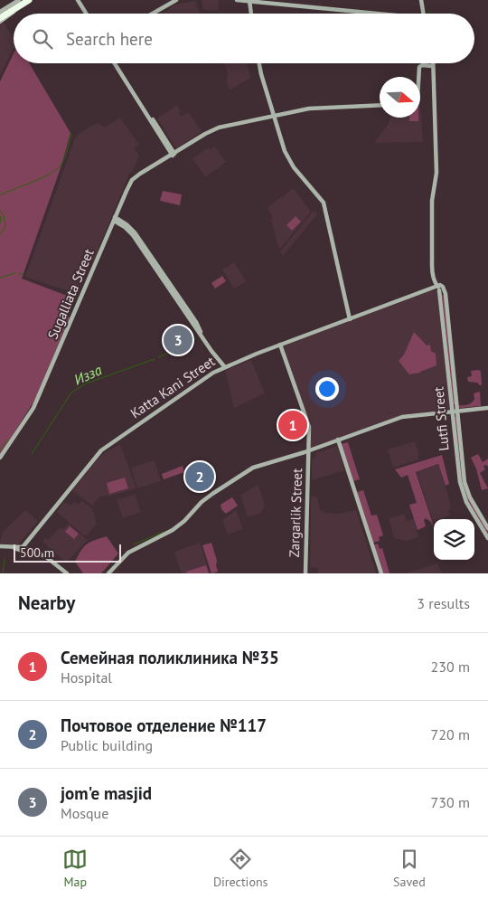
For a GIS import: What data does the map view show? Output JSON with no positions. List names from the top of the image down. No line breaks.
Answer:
{"streets":{"main road":["Sugalliata Street","Katta Kani Street","Lutfi Street","Zargarlik Street"]},"crossings":[["Katta Kani Street","Lutfi Street"],["Katta Kani Street","Zargarlik Street"]],"water":["Изза"],"scale_bar":"500 m","north":"right","page":{"search":"Search here","pins":["3","1","2"],"scale":"500 m","heading":["Nearby","3 results"],"list":[{"mark":"1","name":"Семейная поликлиника №35","note":"Hospital","value":"230 m"},{"mark":"2","name":"Почтовое отделение №117","note":"Public building","value":"720 m"},{"mark":"3","name":"jom'e masjid","note":"Mosque","value":"730 m"}],"nav":["Map","Directions","Saved"]}}
